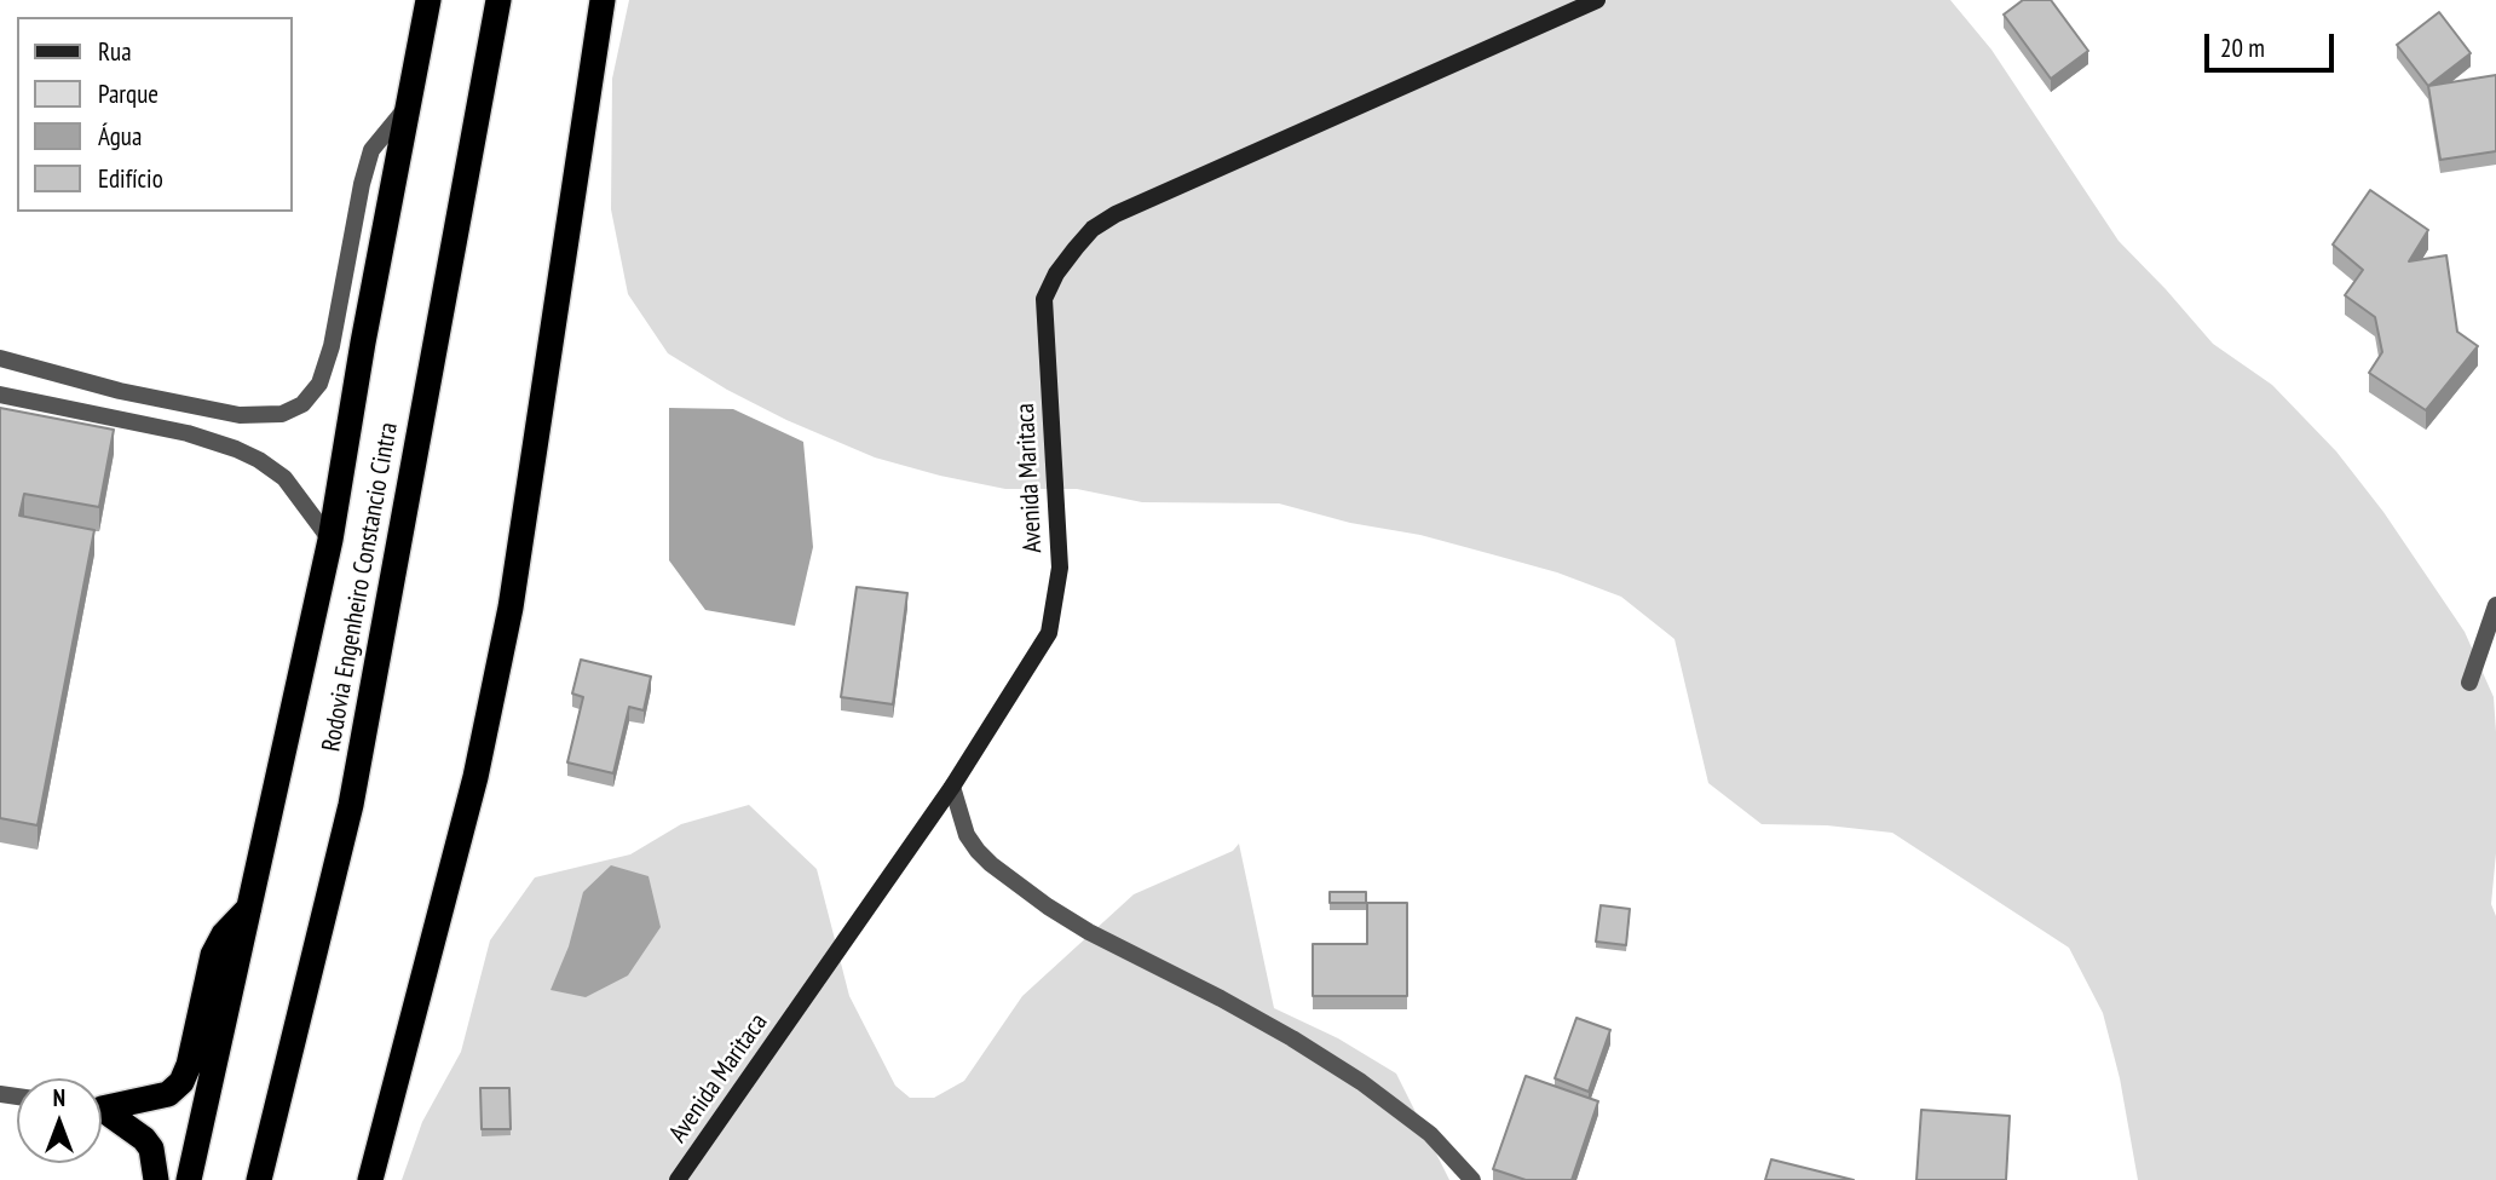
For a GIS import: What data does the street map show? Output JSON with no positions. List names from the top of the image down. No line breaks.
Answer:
{"streets":{"highway":["Rodovia Engenheiro Constancio Cintra"],"street":["Avenida Maritaca"]},"legend":["Rua","Parque","Água","Edifício"],"scale_bar":"20 m","north":"top"}
